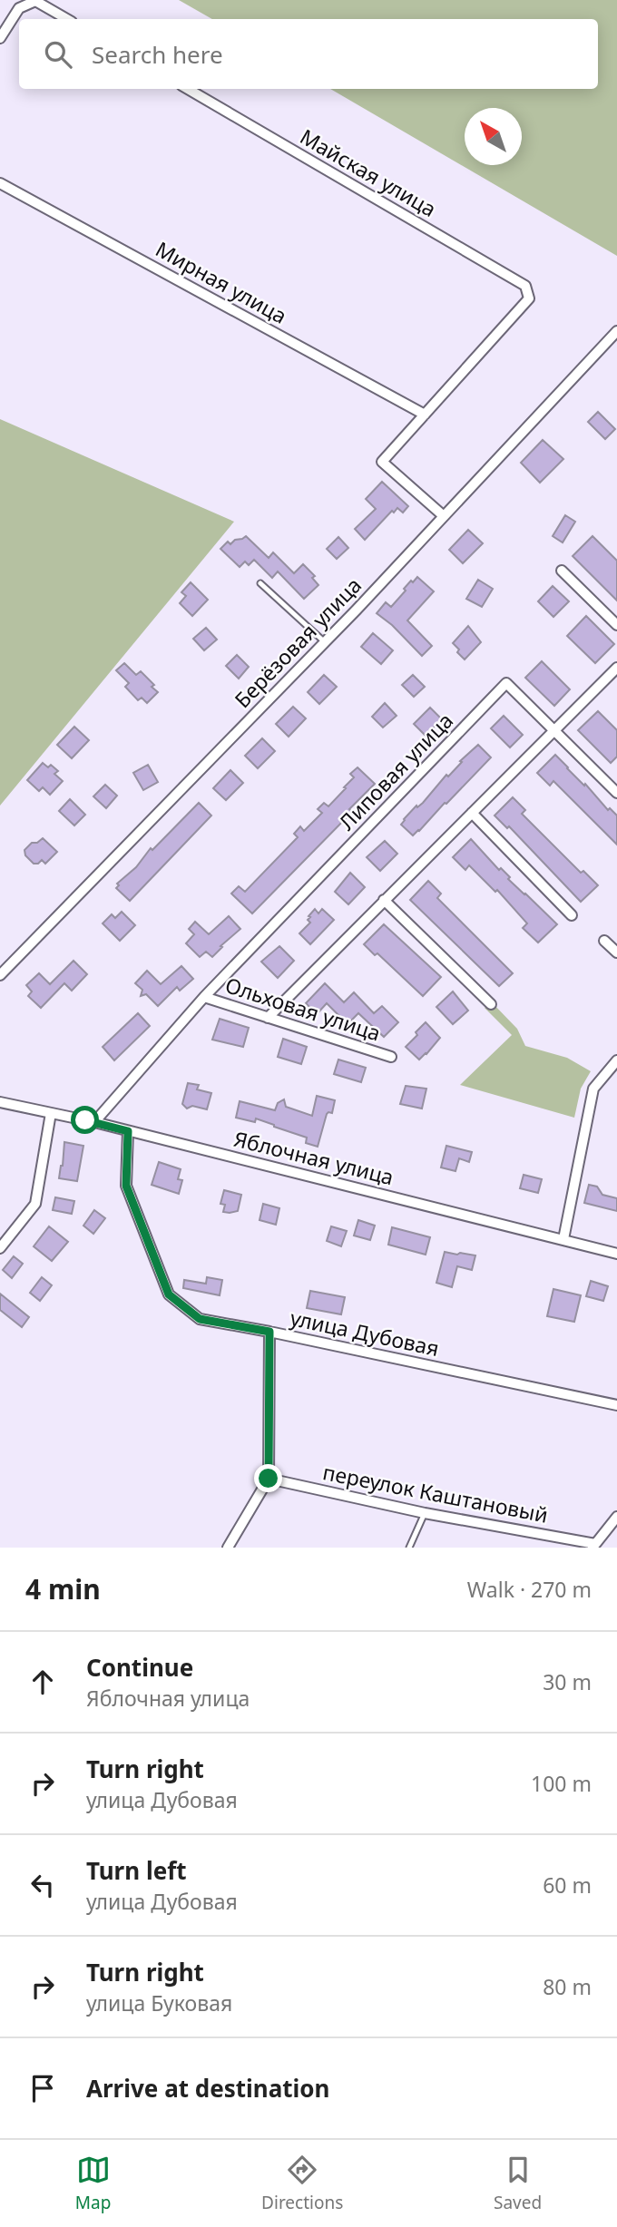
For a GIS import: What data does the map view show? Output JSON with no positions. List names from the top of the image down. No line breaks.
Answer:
{"streets":{"street":["Майская улица","Мирная улица","Берёзовая улица","Липовая улица","Ольховая улица","Яблочная улица","улица Дубовая","переулок Каштановый"]},"crossings":[["Майская улица","Мирная улица"],["Липовая улица","Ольховая улица"],["Яблочная улица","улица Дубовая"]],"north":"top left","page":{"search":"Search here","heading":["4 min","Walk · 270 m"],"list":[["Continue","Яблочная улица","30 m"],["Turn right","улица Дубовая","100 m"],["Turn left","улица Дубовая","60 m"],["Turn right","улица Буковая","80 m"],"Arrive at destination"],"nav":["Map","Directions","Saved"]}}
